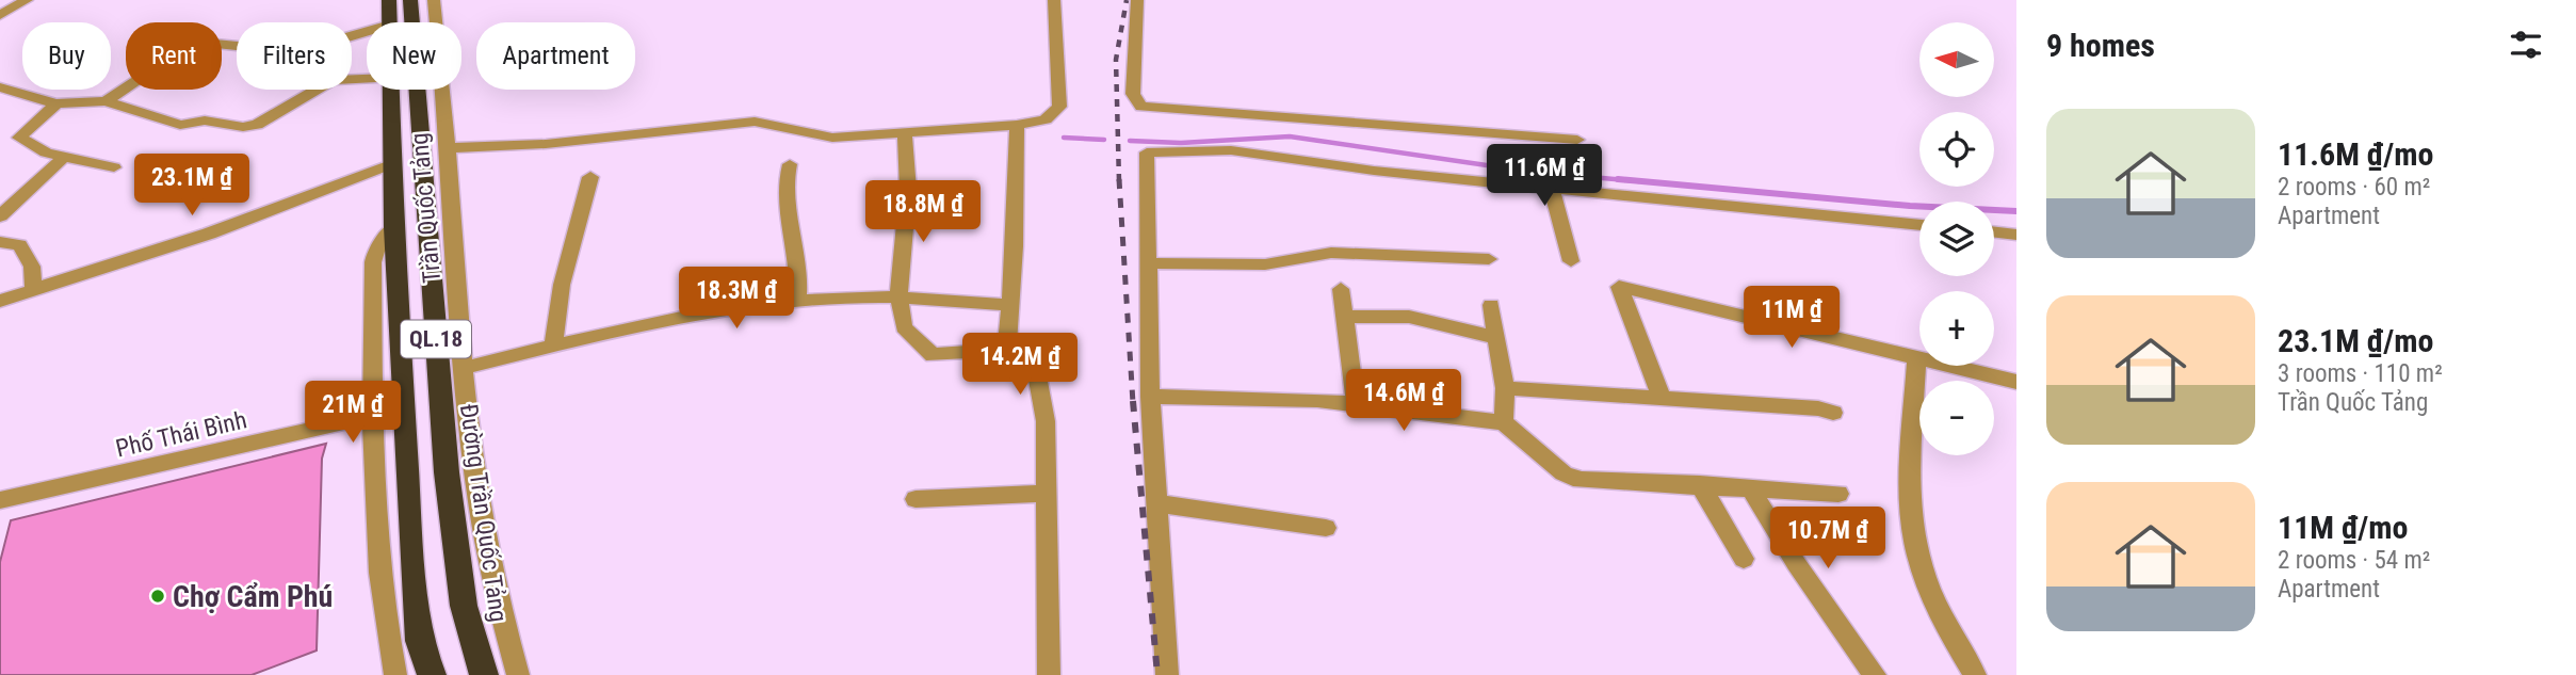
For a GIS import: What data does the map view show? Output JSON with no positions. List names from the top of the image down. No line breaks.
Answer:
{"streets":{"highway":["QL.18","Đường Trần Quốc Tảng"],"street":["Trần Quốc Tảng","Phố Thái Bình"]},"crossings":[["Trần Quốc Tảng","QL.18"],["Trần Quốc Tảng","Phố Thái Bình"]],"places":["Chợ Cẩm Phú"],"north":"left","page":{"heading":"9 homes","map_buttons":["+","−"],"chip":["Buy","Rent","Filters","New","Apartment"],"list":[{"name":"11.6M ₫/mo","note":"2 rooms · 60 m² · Apartment"},{"name":"23.1M ₫/mo","note":"3 rooms · 110 m² · Trần Quốc Tảng"},{"name":"11M ₫/mo","note":"2 rooms · 54 m² · Apartment"}],"price":["11.6M ₫","23.1M ₫","18.8M ₫","18.3M ₫","11M ₫","14.2M ₫","14.6M ₫","21M ₫","10.7M ₫"]}}
